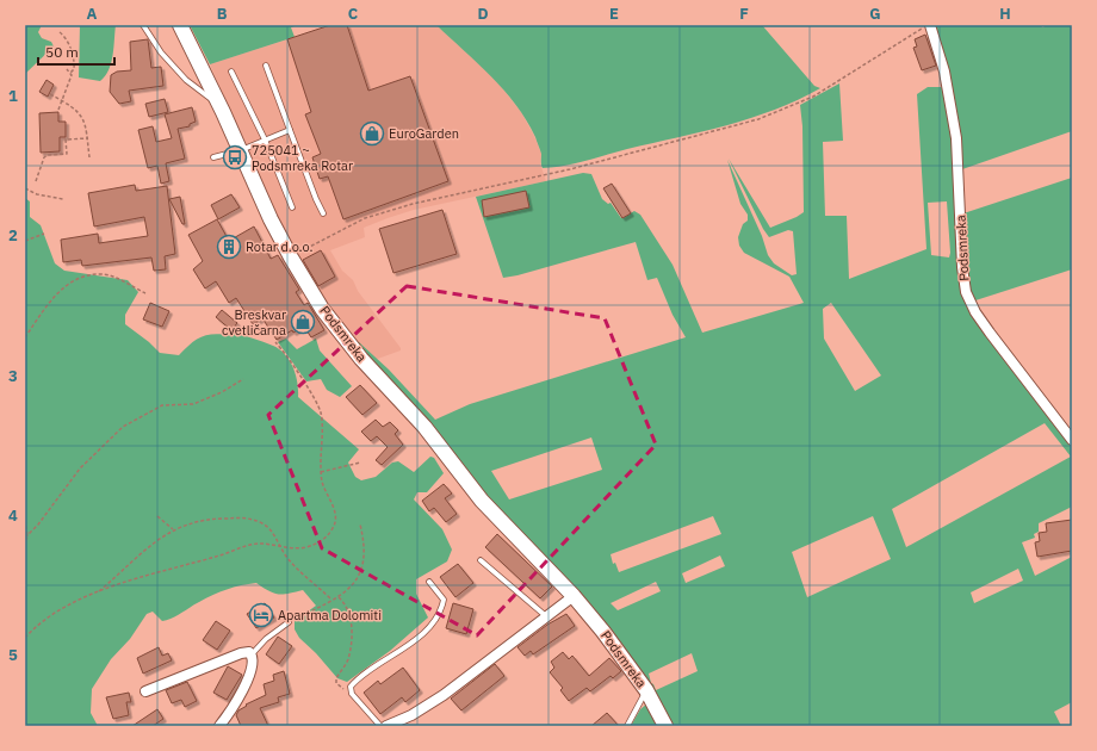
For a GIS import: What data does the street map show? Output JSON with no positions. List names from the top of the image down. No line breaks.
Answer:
{"streets":{"street":["Podsmreka"]},"places":{"shop":["EuroGarden","Breskvar cvetličarna"],"bus stop":["725041 ~ Podsmreka Rotar"],"building":["Rotar d.o.o."],"hotel":["Apartma Dolomiti"]},"scale_bar":"50 m","grid":{"columns":["A","B","C","D","E","F","G","H"],"rows":["1","2","3","4","5"]}}
